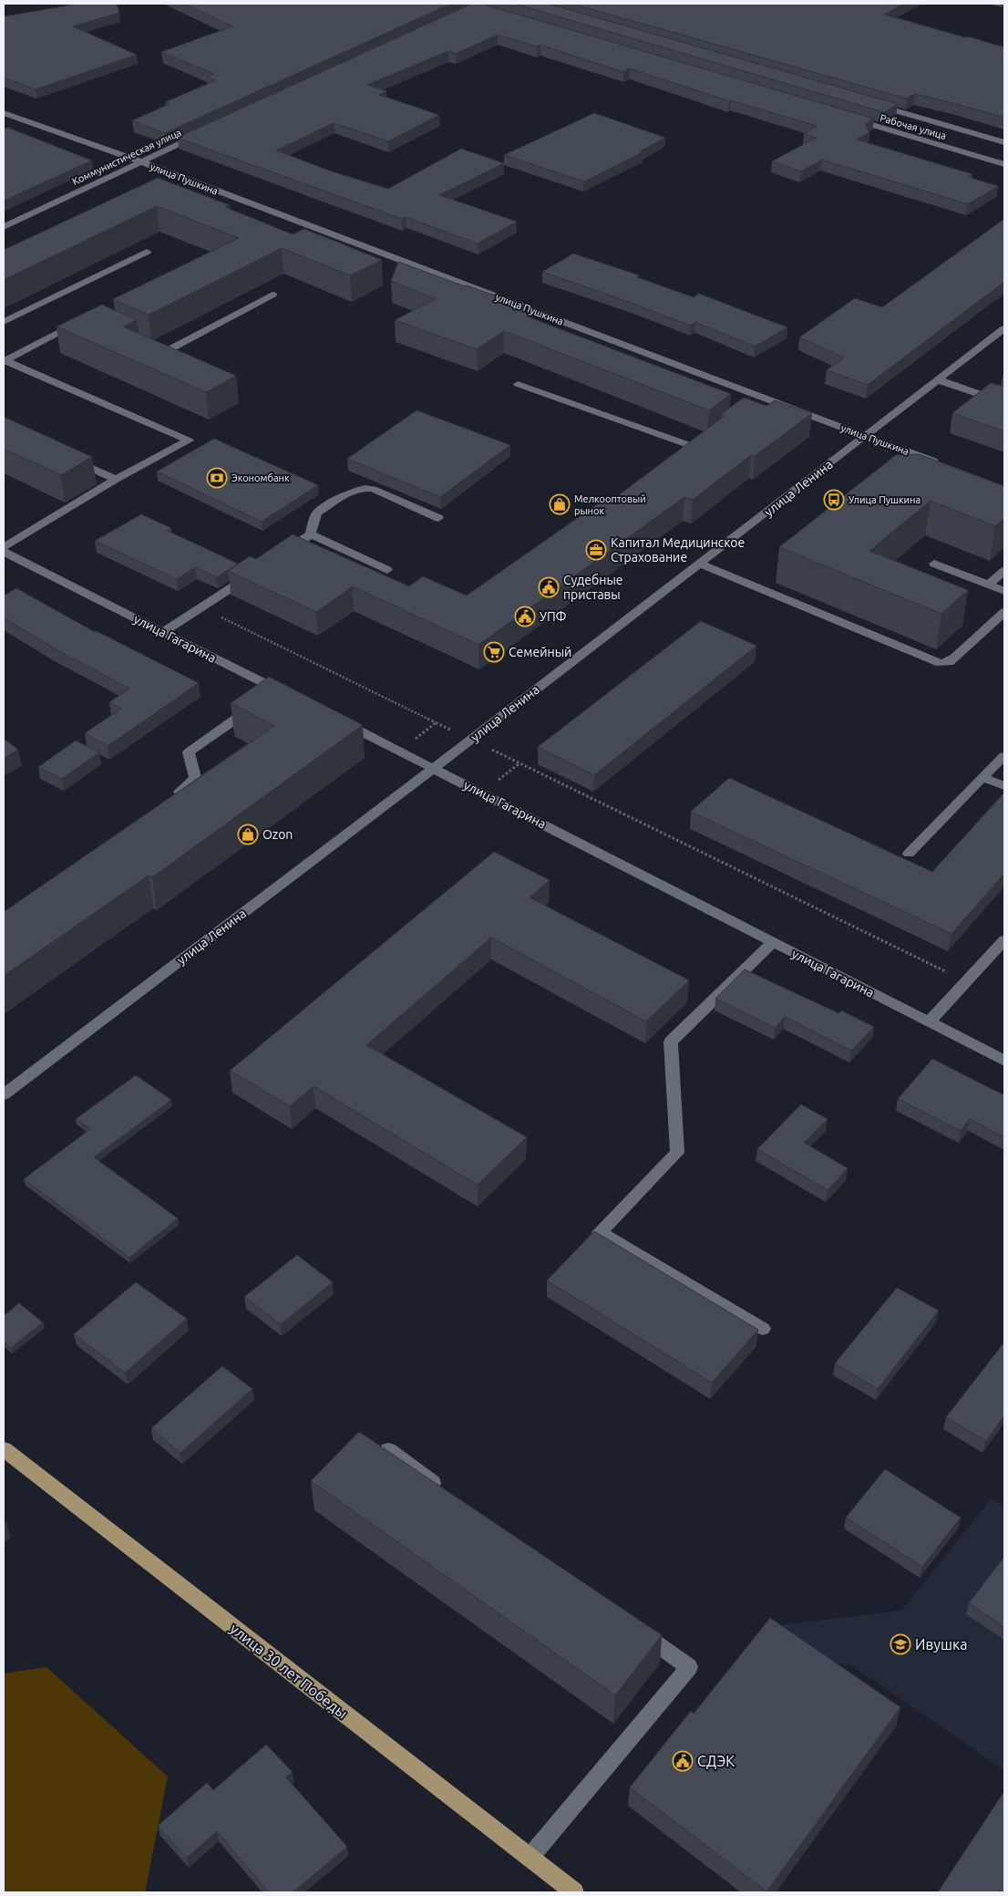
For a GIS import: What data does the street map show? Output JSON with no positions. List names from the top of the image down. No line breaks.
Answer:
{"streets":{"main road":["улица 30 лет Победы"],"street":["Рабочая улица","Коммунистическая улица","улица Пушкина","улица Ленина","улица Гагарина"]},"crossings":[["Коммунистическая улица","улица Пушкина"],["улица Пушкина","улица Ленина"],["улица Ленина","улица Гагарина"]],"places":{"bank":["Экономбанк"],"bus stop":["Улица Пушкина"],"shop":["Мелкооптовый рынок","Ozon"],"office":["Капитал Медицинское Страхование"],"public building":["Судебные приставы","УПФ","СДЭК"],"supermarket":["Семейный"],"school or university":["Ивушка"]}}
